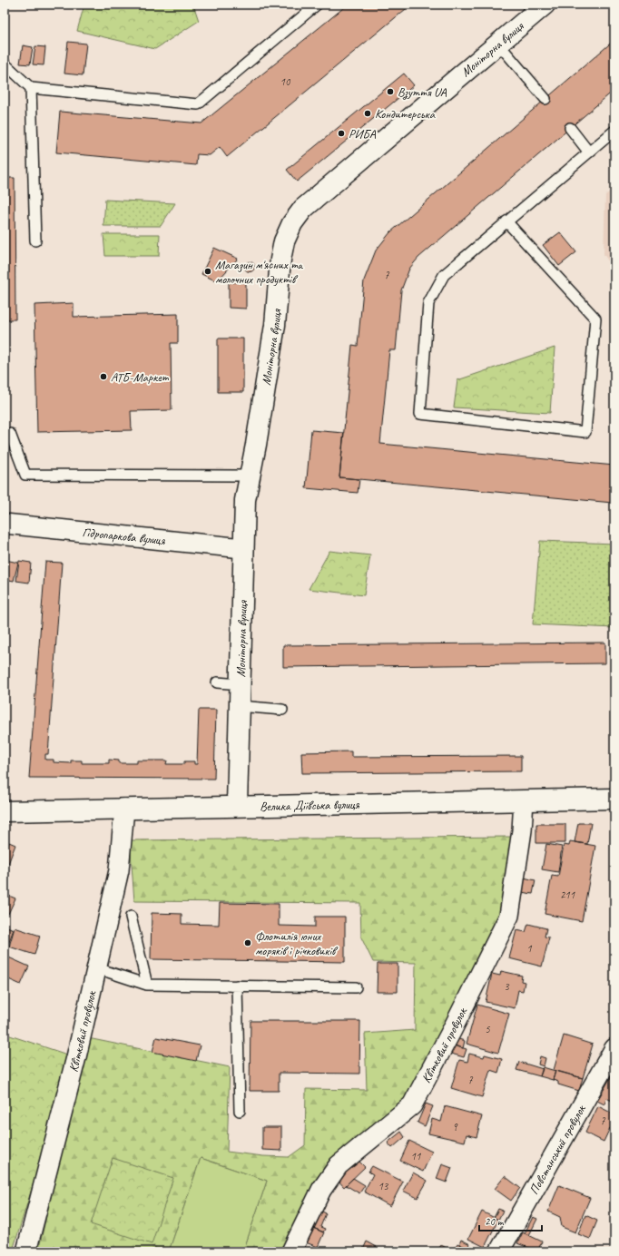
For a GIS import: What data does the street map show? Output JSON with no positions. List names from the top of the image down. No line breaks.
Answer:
{"streets":{"street":["Моніторна вулиця","Гідропаркова вулиця","Велика Діївська вулиця","Квітковий провулок","Повстанський провулок"]},"crossings":[["Моніторна вулиця","Гідропаркова вулиця"],["Моніторна вулиця","Велика Діївська вулиця"],["Велика Діївська вулиця","Квітковий провулок"]],"places":["Взуття UA","Кондитерська","РИБА","Магазин м'ясних та молочних продуктів","АТБ-Маркет","Флотилія юних моряків і річковиків"],"house_numbers":["10","7","211","1","3","5","7","7","9","11","13"],"scale_bar":"20 m"}
